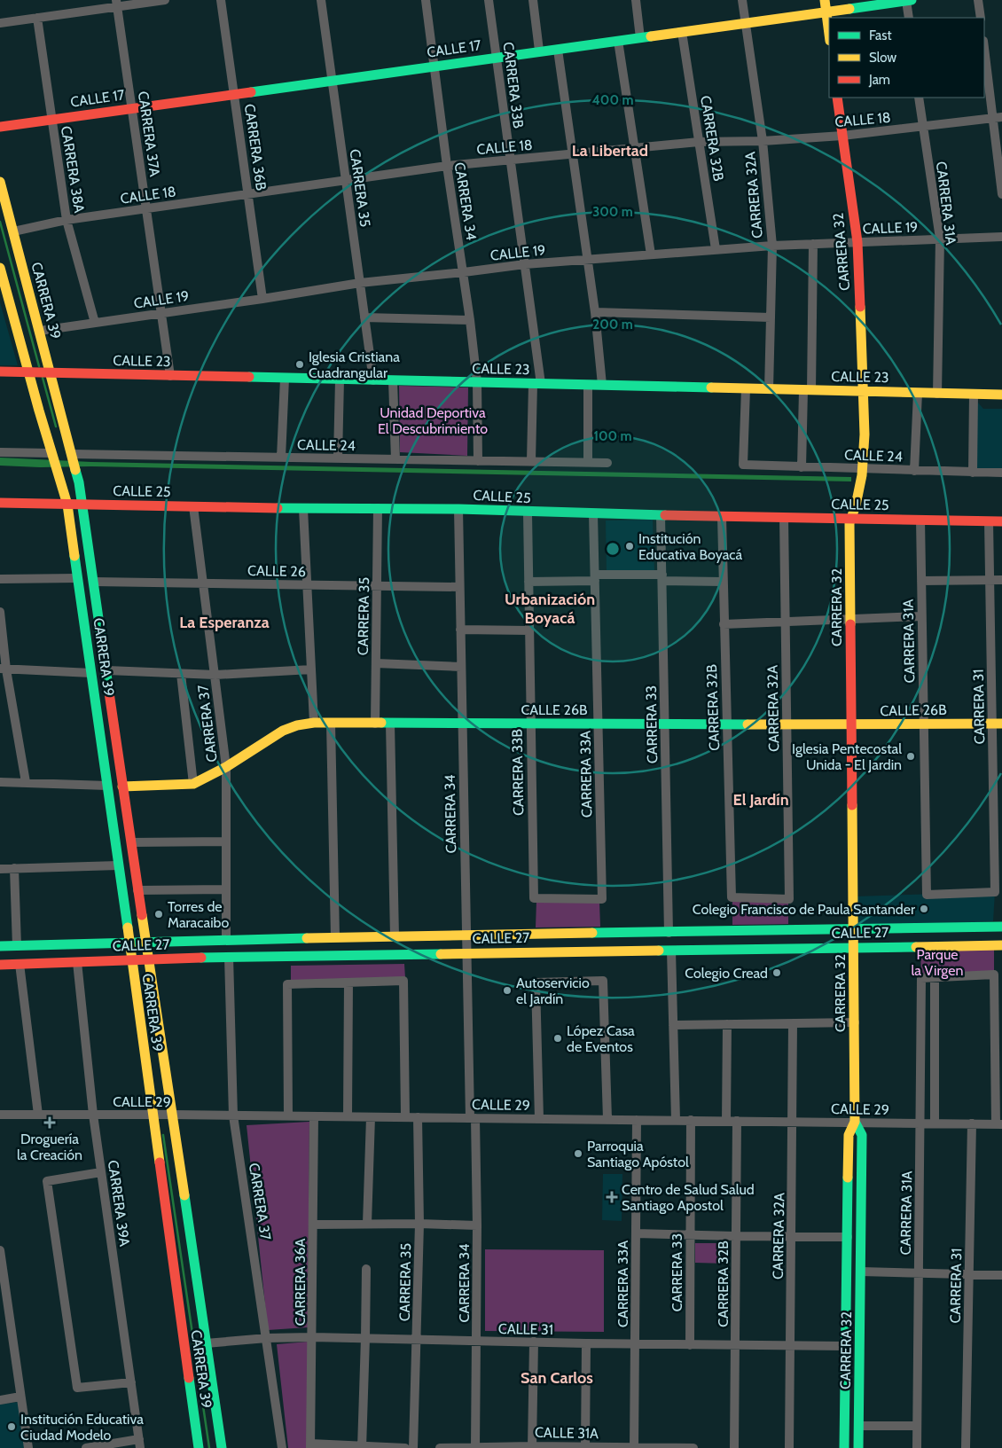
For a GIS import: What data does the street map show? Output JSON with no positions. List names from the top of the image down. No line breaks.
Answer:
{"streets":{"main road":["CALLE 17","CARRERA 32","CARRERA 39","CALLE 23","CALLE 25","CALLE 26B","CALLE 27"],"street":["CARRERA 33B","CALLE 18","CARRERA 37A","CARRERA 32B","CARRERA 36B","CARRERA 38A","CARRERA 35","CARRERA 32A","CARRERA 34","CARRERA 31A","CALLE 19","CALLE 24","CALLE 26","CARRERA 31","CARRERA 37","CARRERA 33","CARRERA 33A","CALLE 29","CARRERA 39A","CARRERA 36A","CALLE 31","CALLE 31A"]},"crossings":[["CALLE 17","CARRERA 33B"],["CALLE 17","CARRERA 37A"],["CALLE 17","CARRERA 32B"],["CALLE 17","CARRERA 36B"],["CALLE 17","CARRERA 38A"],["CALLE 17","CARRERA 35"],["CALLE 17","CARRERA 32A"],["CALLE 17","CARRERA 34"],["CARRERA 33B","CALLE 18"],["CARRERA 33B","CALLE 19"],["CARRERA 33B","CALLE 23"],["CARRERA 33B","CALLE 24"],["CARRERA 33B","CALLE 25"],["CARRERA 33B","CALLE 26B"],["CARRERA 33B","CARRERA 33A"],["CALLE 18","CARRERA 37A"],["CALLE 18","CARRERA 32B"],["CALLE 18","CARRERA 36B"],["CALLE 18","CARRERA 38A"],["CALLE 18","CARRERA 35"],["CALLE 18","CARRERA 32A"],["CALLE 18","CARRERA 34"],["CALLE 18","CARRERA 31A"],["CALLE 18","CARRERA 32"],["CALLE 18","CARRERA 39"],["CARRERA 37A","CALLE 19"],["CARRERA 37A","CALLE 23"],["CARRERA 32B","CARRERA 32A"],["CARRERA 32B","CALLE 19"],["CARRERA 32B","CALLE 25"],["CARRERA 32B","CALLE 26B"],["CARRERA 32B","CALLE 29"],["CARRERA 32B","CALLE 31"],["CARRERA 36B","CALLE 19"],["CARRERA 38A","CALLE 19"],["CARRERA 35","CALLE 19"],["CARRERA 35","CALLE 23"],["CARRERA 35","CALLE 25"],["CARRERA 35","CALLE 26"],["CARRERA 35","CALLE 26B"],["CARRERA 35","CALLE 29"],["CARRERA 35","CALLE 31"],["CARRERA 32A","CALLE 19"],["CARRERA 32A","CALLE 23"],["CARRERA 32A","CALLE 25"],["CARRERA 32A","CALLE 26B"],["CARRERA 32A","CALLE 29"],["CARRERA 32A","CALLE 31"],["CARRERA 34","CALLE 19"],["CARRERA 34","CALLE 23"],["CARRERA 34","CALLE 24"],["CARRERA 34","CALLE 25"],["CARRERA 34","CALLE 26"],["CARRERA 34","CALLE 26B"],["CARRERA 34","CALLE 27"],["CARRERA 34","CALLE 29"],["CARRERA 34","CALLE 31"],["CARRERA 34","CALLE 31A"],["CARRERA 31A","CALLE 19"],["CARRERA 31A","CALLE 23"],["CARRERA 31A","CALLE 25"],["CARRERA 31A","CARRERA 31"],["CARRERA 31A","CALLE 26B"],["CARRERA 31A","CALLE 29"],["CALLE 19","CARRERA 32"],["CALLE 19","CARRERA 39"],["CARRERA 32","CALLE 23"],["CARRERA 32","CALLE 24"],["CARRERA 32","CALLE 25"],["CARRERA 32","CALLE 26B"],["CARRERA 32","CALLE 27"],["CARRERA 32","CALLE 29"],["CARRERA 32","CALLE 31"],["CARRERA 39","CALLE 23"],["CARRERA 39","CALLE 24"],["CARRERA 39","CALLE 25"],["CARRERA 39","CALLE 26"],["CARRERA 39","CALLE 26B"],["CARRERA 39","CALLE 27"],["CARRERA 39","CALLE 29"],["CARRERA 39","CALLE 31"],["CALLE 23","CALLE 24"],["CALLE 25","CARRERA 31"],["CALLE 25","CARRERA 37"],["CALLE 25","CARRERA 33"],["CALLE 25","CARRERA 33A"],["CALLE 26","CARRERA 37"],["CARRERA 31","CALLE 26B"],["CARRERA 31","CALLE 29"],["CALLE 26B","CARRERA 37"],["CALLE 26B","CARRERA 33"],["CALLE 26B","CARRERA 33A"],["CARRERA 37","CALLE 27"],["CARRERA 37","CALLE 29"],["CARRERA 37","CALLE 31"],["CARRERA 33","CALLE 27"],["CARRERA 33","CALLE 29"],["CARRERA 33","CALLE 31"],["CARRERA 33A","CALLE 29"],["CARRERA 33A","CALLE 31"],["CARRERA 33A","CALLE 31A"],["CALLE 27","CARRERA 39A"],["CALLE 29","CARRERA 39A"],["CALLE 29","CARRERA 36A"],["CARRERA 36A","CALLE 31"]],"districts":["La Libertad","Urbanización Boyacá","La Esperanza","El Jardín","San Carlos"],"parks":["Unidad Deportiva El Descubrimiento","Parque la Virgen"],"places":{"other":["Iglesia Cristiana Cuadrangular","Institución Educativa Boyacá","Iglesia Pentecostal Unida - El Jardin","Colegio Francisco de Paula Santander","Torres de Maracaibo","Colegio Cread","Autoservicio el Jardín","López Casa de Eventos","Parroquia Santiago Apóstol","Institución Educativa Ciudad Modelo"],"health":["Droguería la Creación","Centro de Salud Salud Santiago Apostol"]},"legend":["Fast","Slow","Jam"],"rings":["400 m","300 m","200 m","100 m"]}
